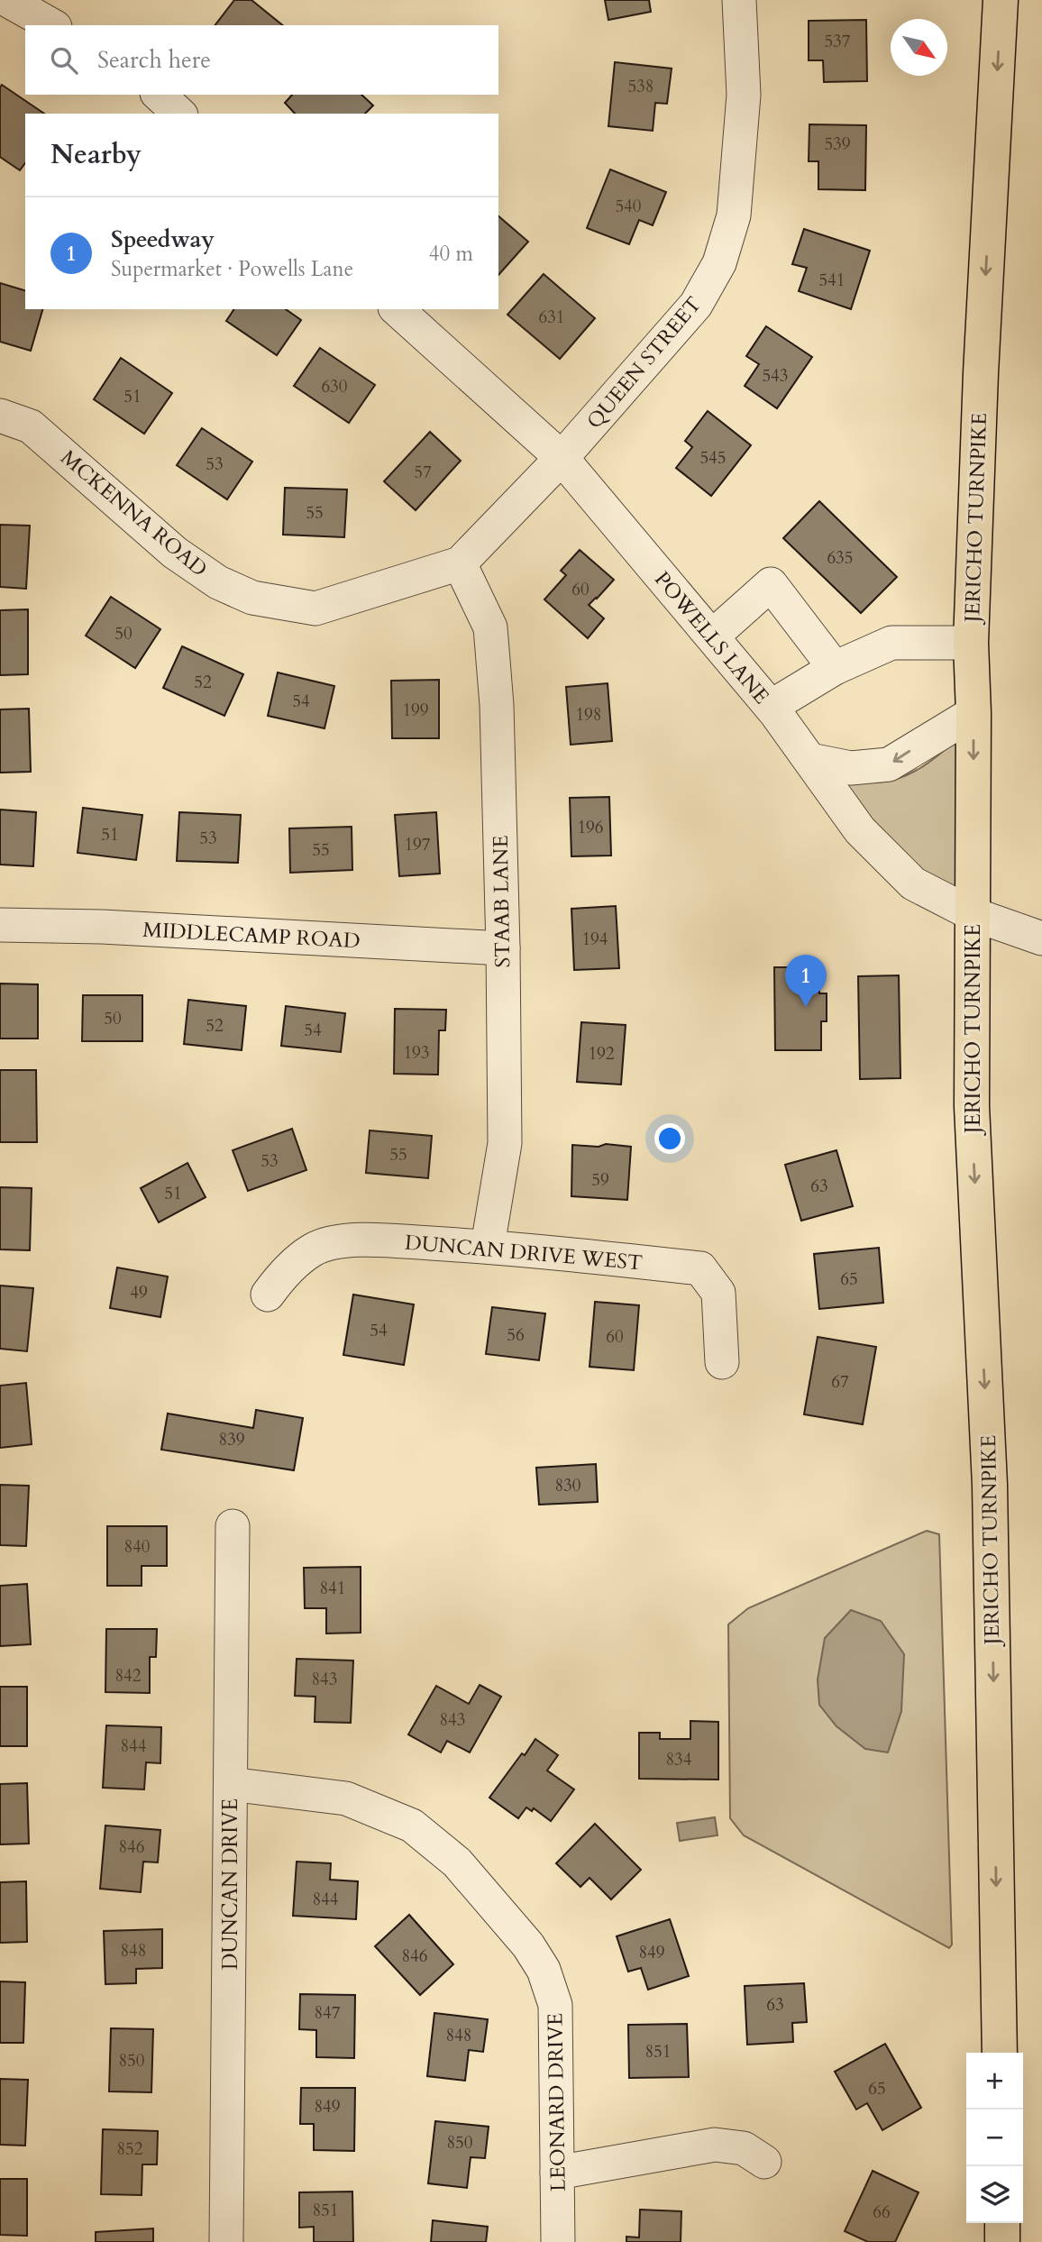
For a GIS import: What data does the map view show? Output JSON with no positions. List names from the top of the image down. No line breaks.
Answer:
{"streets":{"main road":["JERICHO TURNPIKE"],"street":["QUEEN STREET","MCKENNA ROAD","POWELLS LANE","STAAB LANE","MIDDLECAMP ROAD","DUNCAN DRIVE WEST","DUNCAN DRIVE","LEONARD DRIVE"]},"crossings":[["QUEEN STREET","MCKENNA ROAD"],["QUEEN STREET","POWELLS LANE"],["MCKENNA ROAD","POWELLS LANE"],["MCKENNA ROAD","STAAB LANE"],["JERICHO TURNPIKE","POWELLS LANE"],["STAAB LANE","MIDDLECAMP ROAD"],["STAAB LANE","DUNCAN DRIVE WEST"],["DUNCAN DRIVE","LEONARD DRIVE"]],"one_way":["JERICHO TURNPIKE"],"house_numbers":["537","538","539","540","541","631","543","630","51","545","53","57","55","635","60","50","52","54","199","198","196","51","53","197","55","194","50","52","54","193","192","55","53","59","63","51","65","49","54","56","60","67","839","830","840","841","842","843","843","844","834","846","844","848","849","846","63","847","848","851","850","65","849","850","852","851","66"],"north":"bottom right","page":{"search":"Search here","heading":"Nearby","list":[{"mark":"1","name":"Speedway","note":"Supermarket · Powells Lane","value":"40 m"}],"pins":"1","map_buttons":["+","−"]}}
